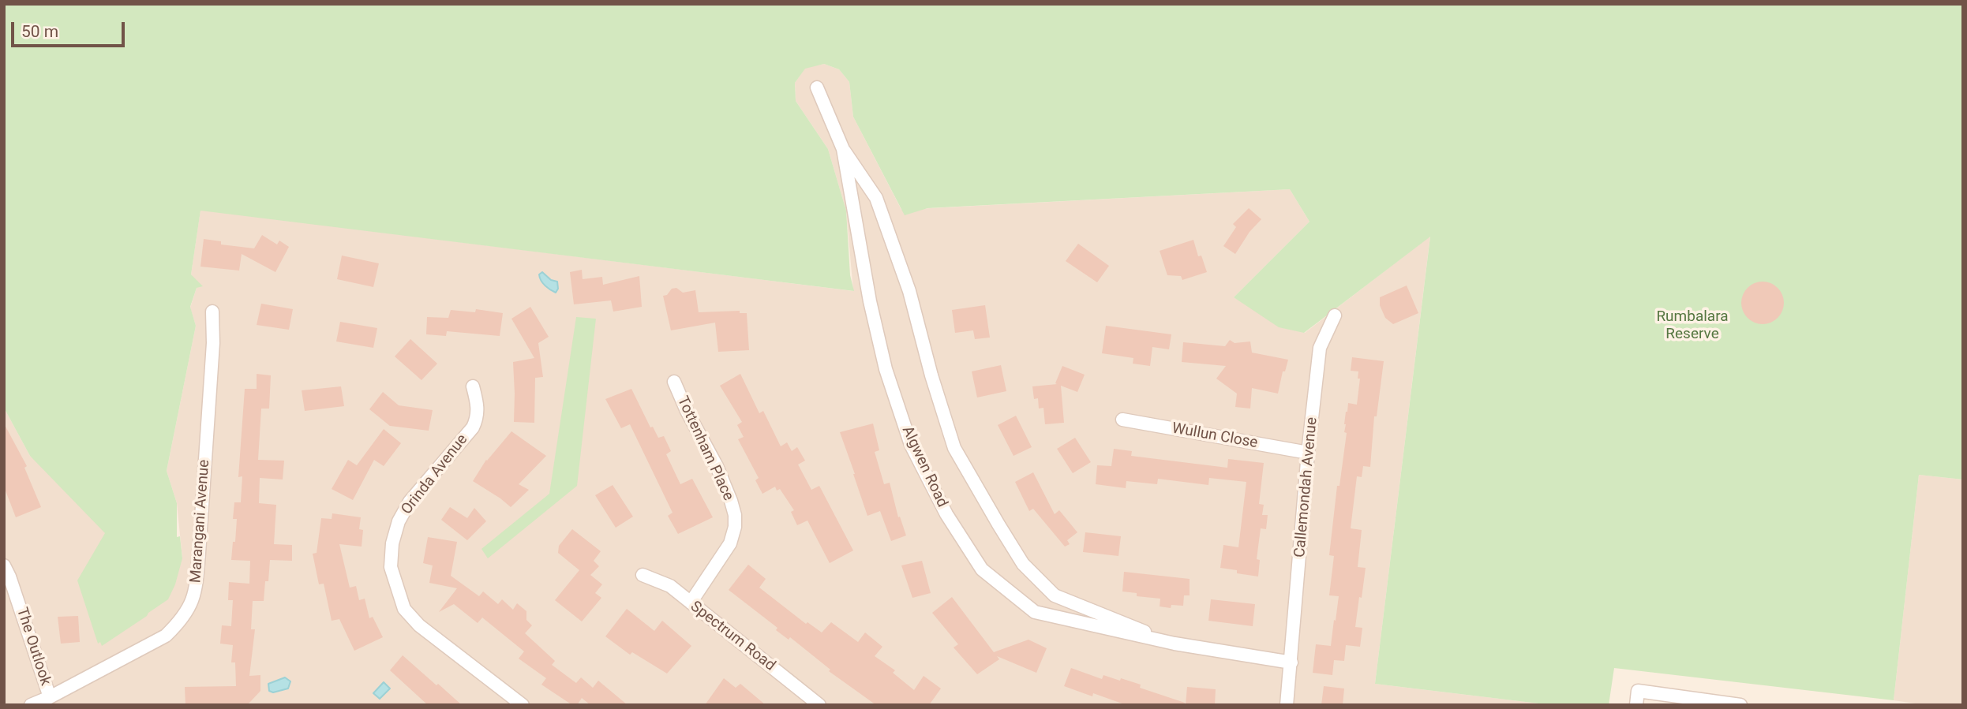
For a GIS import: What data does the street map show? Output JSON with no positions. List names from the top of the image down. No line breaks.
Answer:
{"streets":{"street":["Wullun Close","Tottenham Place","Algwen Road","Orinda Avenue","Callemondah Avenue","Marangani Avenue","Spectrum Road","The Outlook"]},"crossings":[["Wullun Close","Callemondah Avenue"],["Tottenham Place","Spectrum Road"],["Algwen Road","Callemondah Avenue"],["Marangani Avenue","The Outlook"]],"parks":["Rumbalara Reserve"],"scale_bar":"50 m"}
